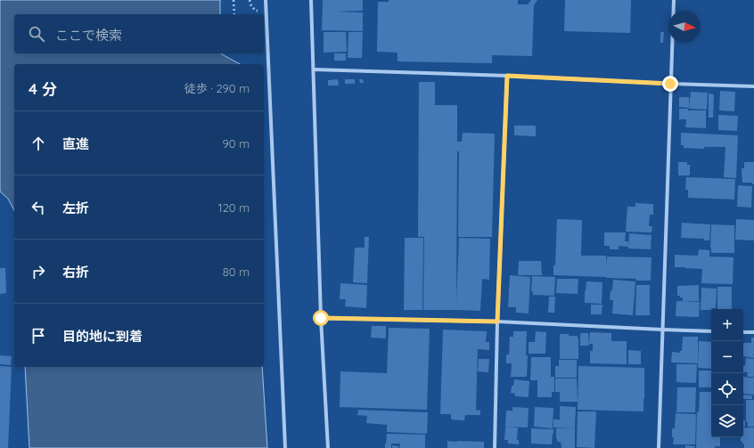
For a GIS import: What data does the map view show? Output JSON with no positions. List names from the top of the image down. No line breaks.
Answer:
{"north":"right","page":{"search":"ここで検索","heading":["4 分","徒歩 · 290 m"],"list":[["直進","90 m"],["左折","120 m"],["右折","80 m"],"目的地に到着"],"map_buttons":["+","−"]}}
